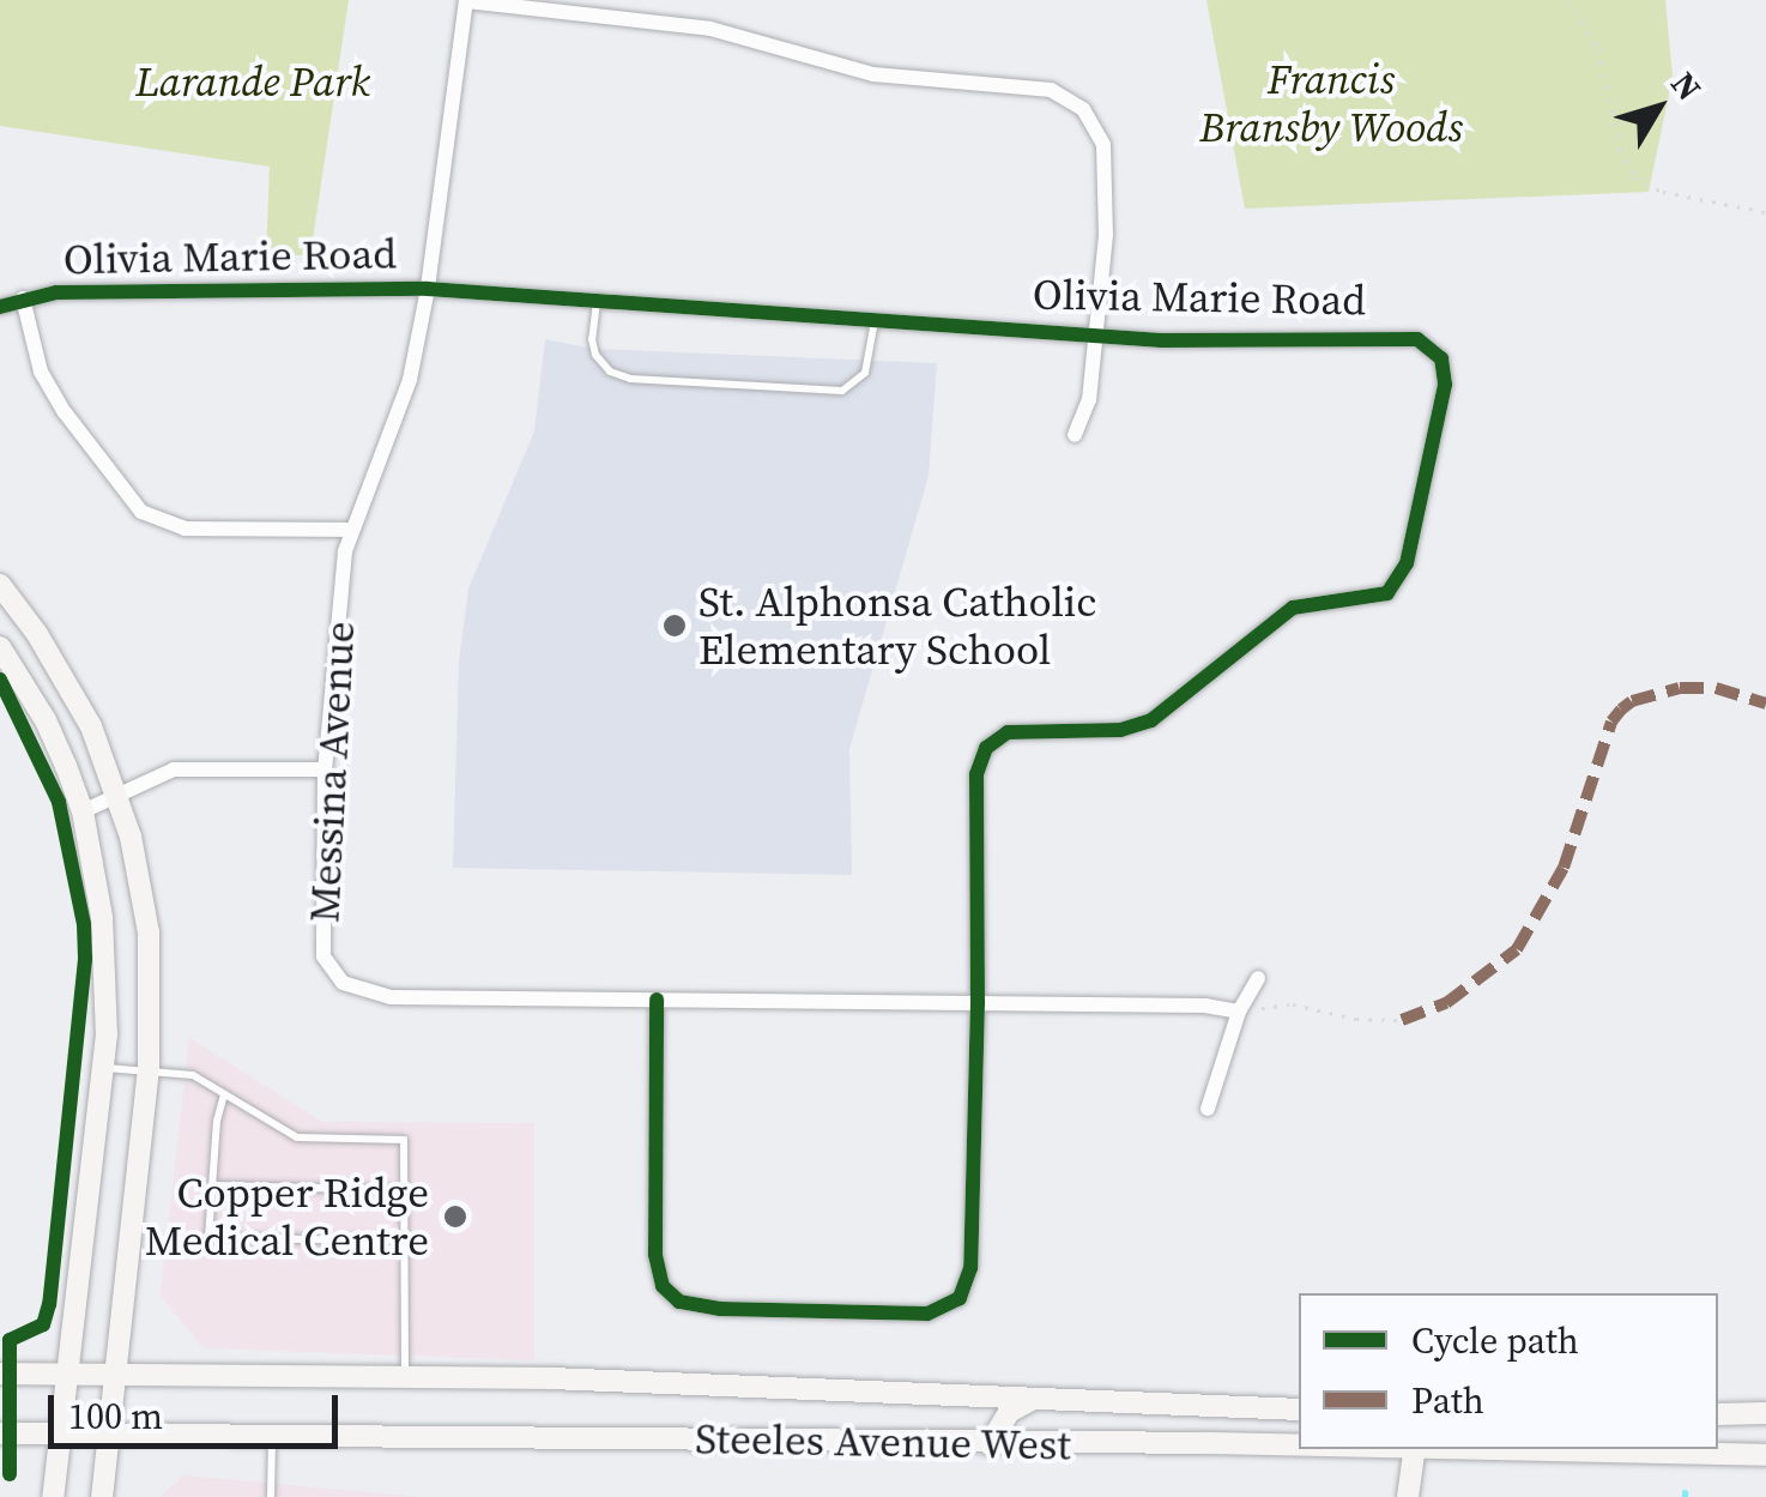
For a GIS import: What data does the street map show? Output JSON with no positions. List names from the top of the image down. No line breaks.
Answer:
{"streets":{"main road":["Steeles Avenue West"],"street":["Olivia Marie Road","Messina Avenue"]},"crossings":[["Olivia Marie Road","Messina Avenue"]],"parks":["Francis Bransby Woods","Larande Park"],"places":["St. Alphonsa Catholic Elementary School","Copper Ridge Medical Centre"],"legend":["Cycle path","Path"],"scale_bar":"100 m","north":"top right"}
